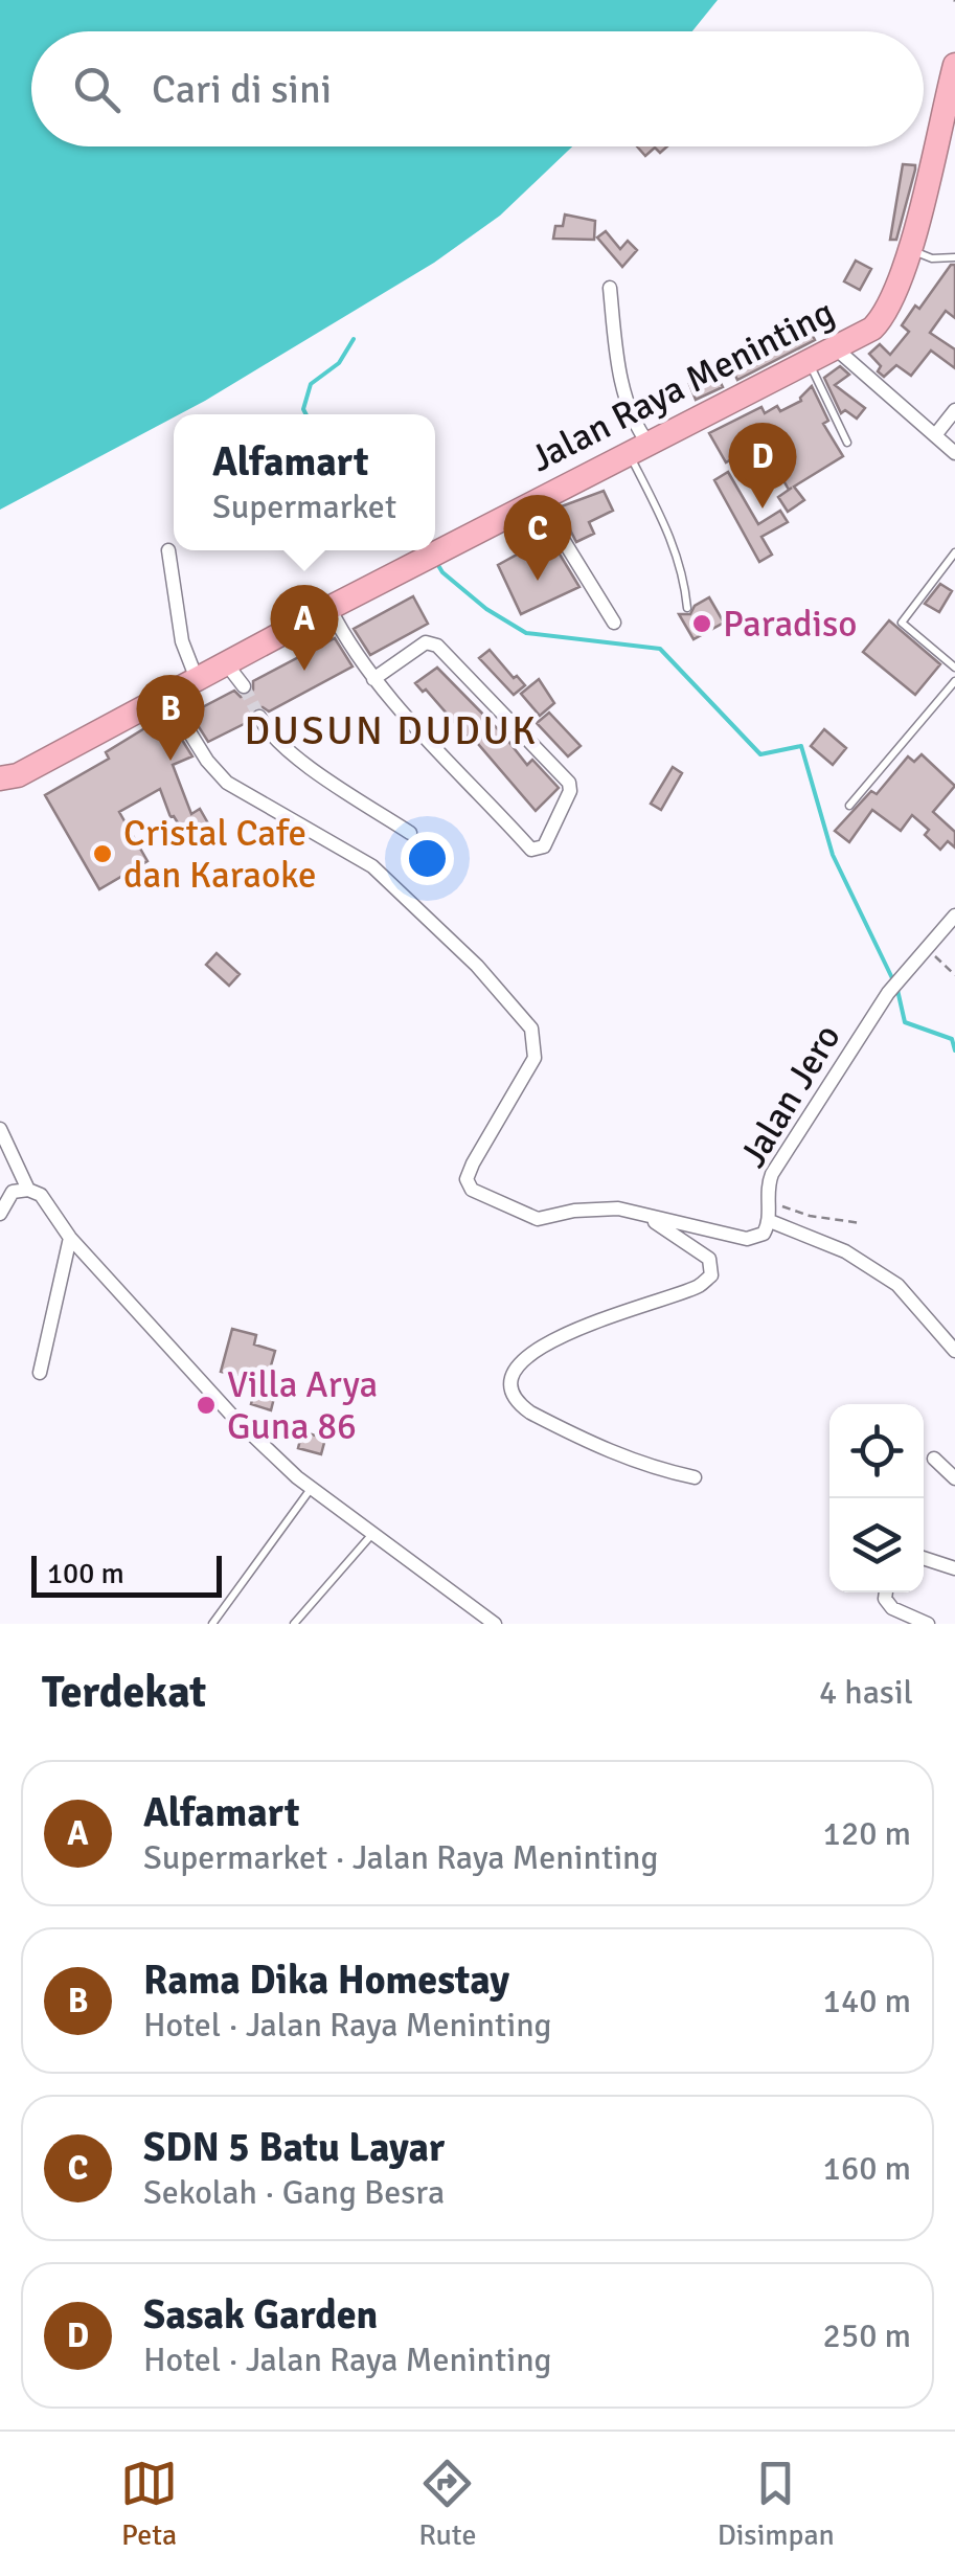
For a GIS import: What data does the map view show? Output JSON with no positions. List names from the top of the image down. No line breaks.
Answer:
{"streets":{"highway":["Jalan Raya Meninting"],"street":["Jalan Jero"]},"districts":["DUSUN DUDUK"],"places":["Paradiso","Cristal Cafe dan Karaoke","Villa Arya Guna 86"],"scale_bar":"100 m","page":{"search":"Cari di sini","popup":["Alfamart","Supermarket"],"pins":["D","C","A","B"],"scale":"100 m","heading":["Terdekat","4 hasil"],"list":[{"mark":"A","name":"Alfamart","note":"Supermarket · Jalan Raya Meninting","value":"120 m"},{"mark":"B","name":"Rama Dika Homestay","note":"Hotel · Jalan Raya Meninting","value":"140 m"},{"mark":"C","name":"SDN 5 Batu Layar","note":"Sekolah · Gang Besra","value":"160 m"},{"mark":"D","name":"Sasak Garden","note":"Hotel · Jalan Raya Meninting","value":"250 m"}],"nav":["Peta","Rute","Disimpan"]}}
